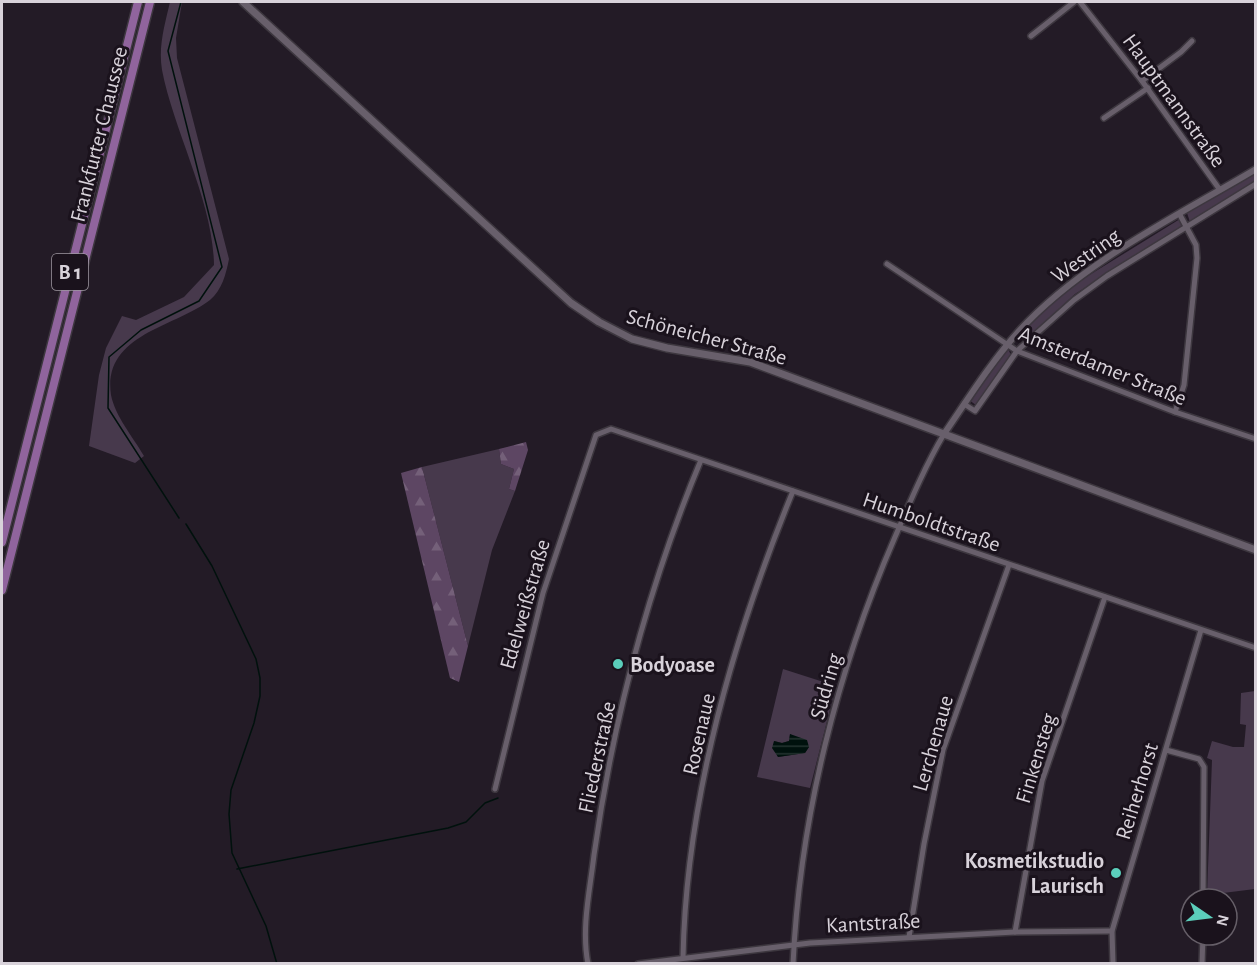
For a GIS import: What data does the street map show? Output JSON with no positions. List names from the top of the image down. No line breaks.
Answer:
{"streets":{"main road":["Frankfurter Chaussee","B 1","Schöneicher Straße"],"street":["Hauptmannstraße","Westring","Amsterdamer Straße","Humboldtstraße","Edelweißstraße","Südring","Rosenaue","Lerchenaue","Fliederstraße","Finkensteg","Reiherhorst","Kantstraße"]},"crossings":[["Hauptmannstraße","Westring"],["Westring","Schöneicher Straße"],["Westring","Amsterdamer Straße"],["Westring","Südring"],["Schöneicher Straße","Südring"],["Humboldtstraße","Edelweißstraße"],["Humboldtstraße","Südring"],["Humboldtstraße","Rosenaue"],["Humboldtstraße","Lerchenaue"],["Humboldtstraße","Fliederstraße"],["Humboldtstraße","Finkensteg"],["Humboldtstraße","Reiherhorst"],["Südring","Kantstraße"],["Rosenaue","Kantstraße"],["Lerchenaue","Kantstraße"],["Finkensteg","Kantstraße"],["Reiherhorst","Kantstraße"]],"places":["Bodyoase","Kosmetikstudio Laurisch"],"north":"right"}
